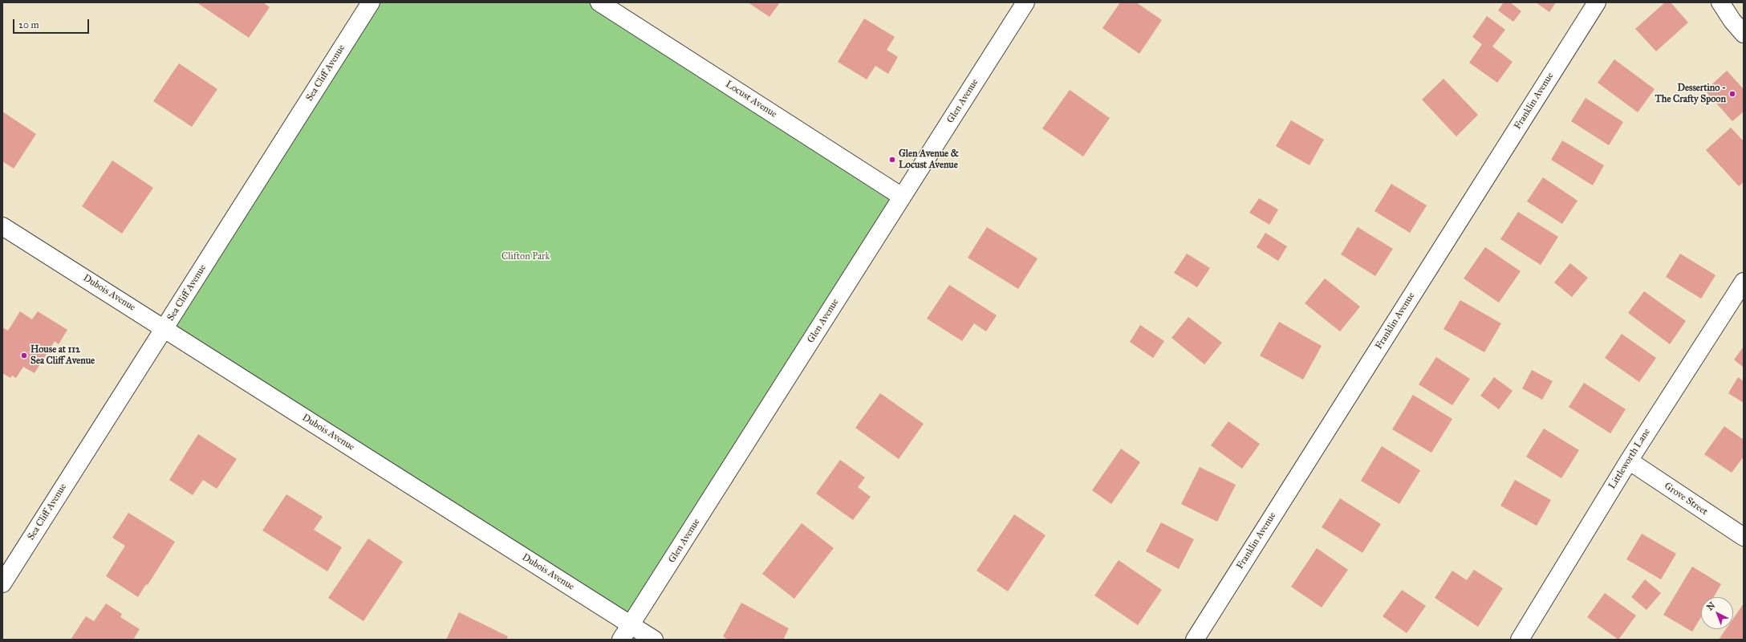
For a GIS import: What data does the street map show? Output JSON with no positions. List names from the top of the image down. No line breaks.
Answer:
{"streets":{"street":["Sea Cliff Avenue","Locust Avenue","Glen Avenue","Franklin Avenue","Dubois Avenue","Littleworth Lane","Grove Street"]},"crossings":[["Sea Cliff Avenue","Dubois Avenue"],["Locust Avenue","Glen Avenue"],["Glen Avenue","Dubois Avenue"],["Littleworth Lane","Grove Street"]],"parks":["Clifton Park"],"places":["Dessertino - The Crafty Spoon","Glen Avenue & Locust Avenue","House at 112 Sea Cliff Avenue"],"scale_bar":"20 m","north":"top left"}
